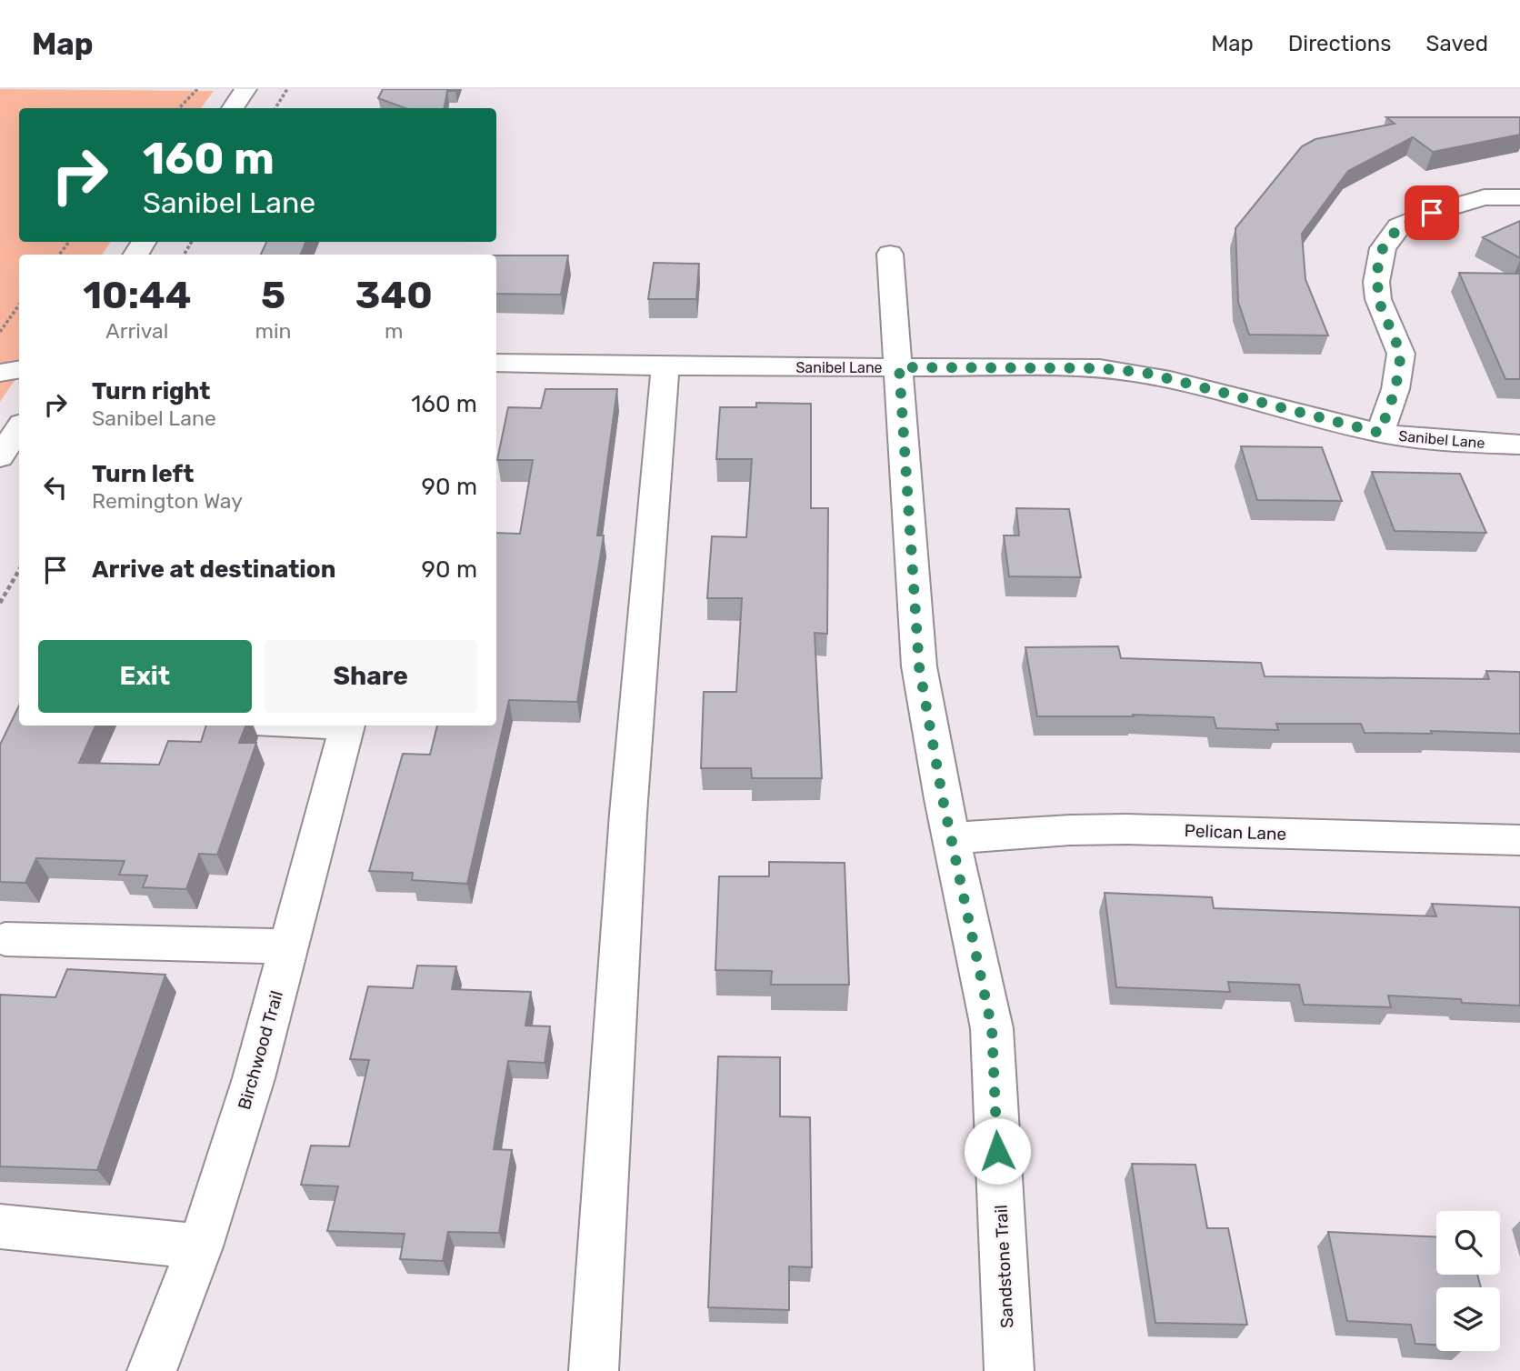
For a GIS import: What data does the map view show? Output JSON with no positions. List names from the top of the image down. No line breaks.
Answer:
{"streets":{"street":["Sanibel Lane","Pelican Lane","Birchwood Trail","Sandstone Trail"]},"crossings":[["Sanibel Lane","Sandstone Trail"],["Pelican Lane","Sandstone Trail"]],"page":{"header":"Map","nav":["Map","Directions","Saved"],"turn":["160 m","Sanibel Lane"],"eta":["10:44","Arrival","5","min","340","m"],"list":[{"name":"Turn right","note":"Sanibel Lane","value":"160 m"},{"name":"Turn left","note":"Remington Way","value":"90 m"},{"name":"Arrive at destination","value":"90 m"}],"buttons":["Exit","Share"]}}
